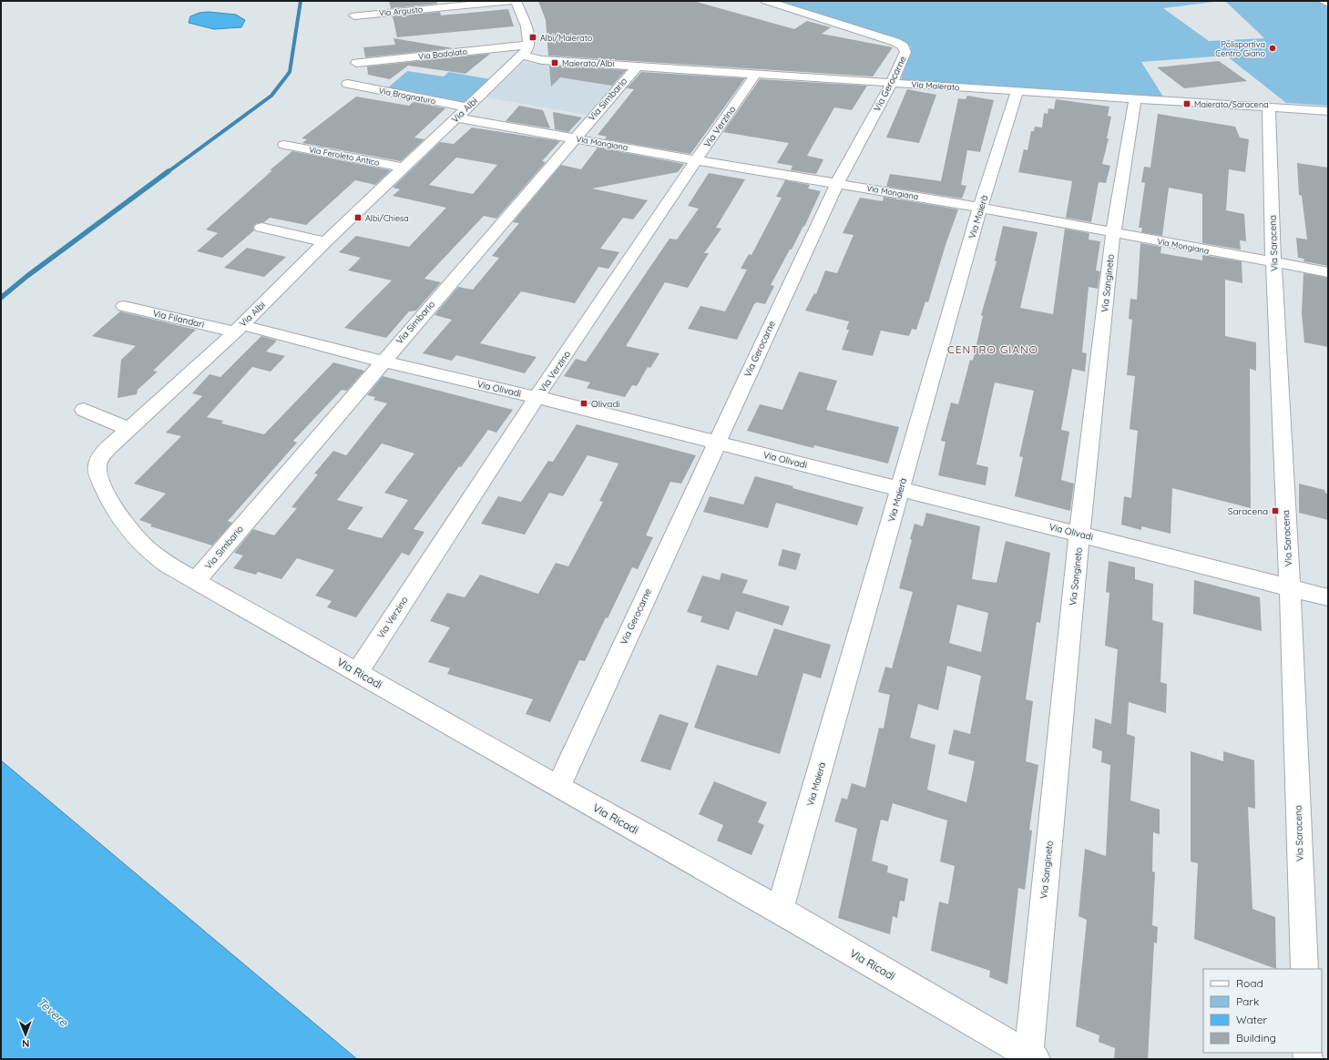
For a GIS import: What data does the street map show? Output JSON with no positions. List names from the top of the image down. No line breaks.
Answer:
{"streets":{"street":["Via Argusto","Via Badolato","Via Gerocarne","Via Maierato","Via Brognaturo","Via Simbario","Via Albi","Via Verzino","Via Mongiana","Via Feroleto Antico","Via Maierà","Via Saracena","Via Sangineto","Via Filandari","Via Olivadi","Via Ricadi"]},"crossings":[["Via Badolato","Via Maierato"],["Via Badolato","Via Albi"],["Via Gerocarne","Via Maierato"],["Via Gerocarne","Via Mongiana"],["Via Gerocarne","Via Olivadi"],["Via Gerocarne","Via Ricadi"],["Via Maierato","Via Simbario"],["Via Maierato","Via Albi"],["Via Maierato","Via Verzino"],["Via Maierato","Via Maierà"],["Via Maierato","Via Saracena"],["Via Maierato","Via Sangineto"],["Via Brognaturo","Via Albi"],["Via Simbario","Via Albi"],["Via Simbario","Via Mongiana"],["Via Simbario","Via Olivadi"],["Via Simbario","Via Ricadi"],["Via Albi","Via Mongiana"],["Via Albi","Via Feroleto Antico"],["Via Albi","Via Filandari"],["Via Albi","Via Olivadi"],["Via Albi","Via Ricadi"],["Via Verzino","Via Mongiana"],["Via Verzino","Via Olivadi"],["Via Verzino","Via Ricadi"],["Via Mongiana","Via Maierà"],["Via Mongiana","Via Saracena"],["Via Mongiana","Via Sangineto"],["Via Maierà","Via Olivadi"],["Via Maierà","Via Ricadi"],["Via Saracena","Via Olivadi"],["Via Sangineto","Via Olivadi"],["Via Sangineto","Via Ricadi"],["Via Filandari","Via Olivadi"]],"districts":["CENTRO GIANO"],"water":["Tevere"],"places":{"transit":["Albi/Maierato","Maierato/Albi","Maierato/Saracena","Albi/Chiesa","Olivadi","Saracena"],"other":["Polisportiva Centro Giano"]},"legend":["Road","Park","Water","Building"],"north":"bottom"}
